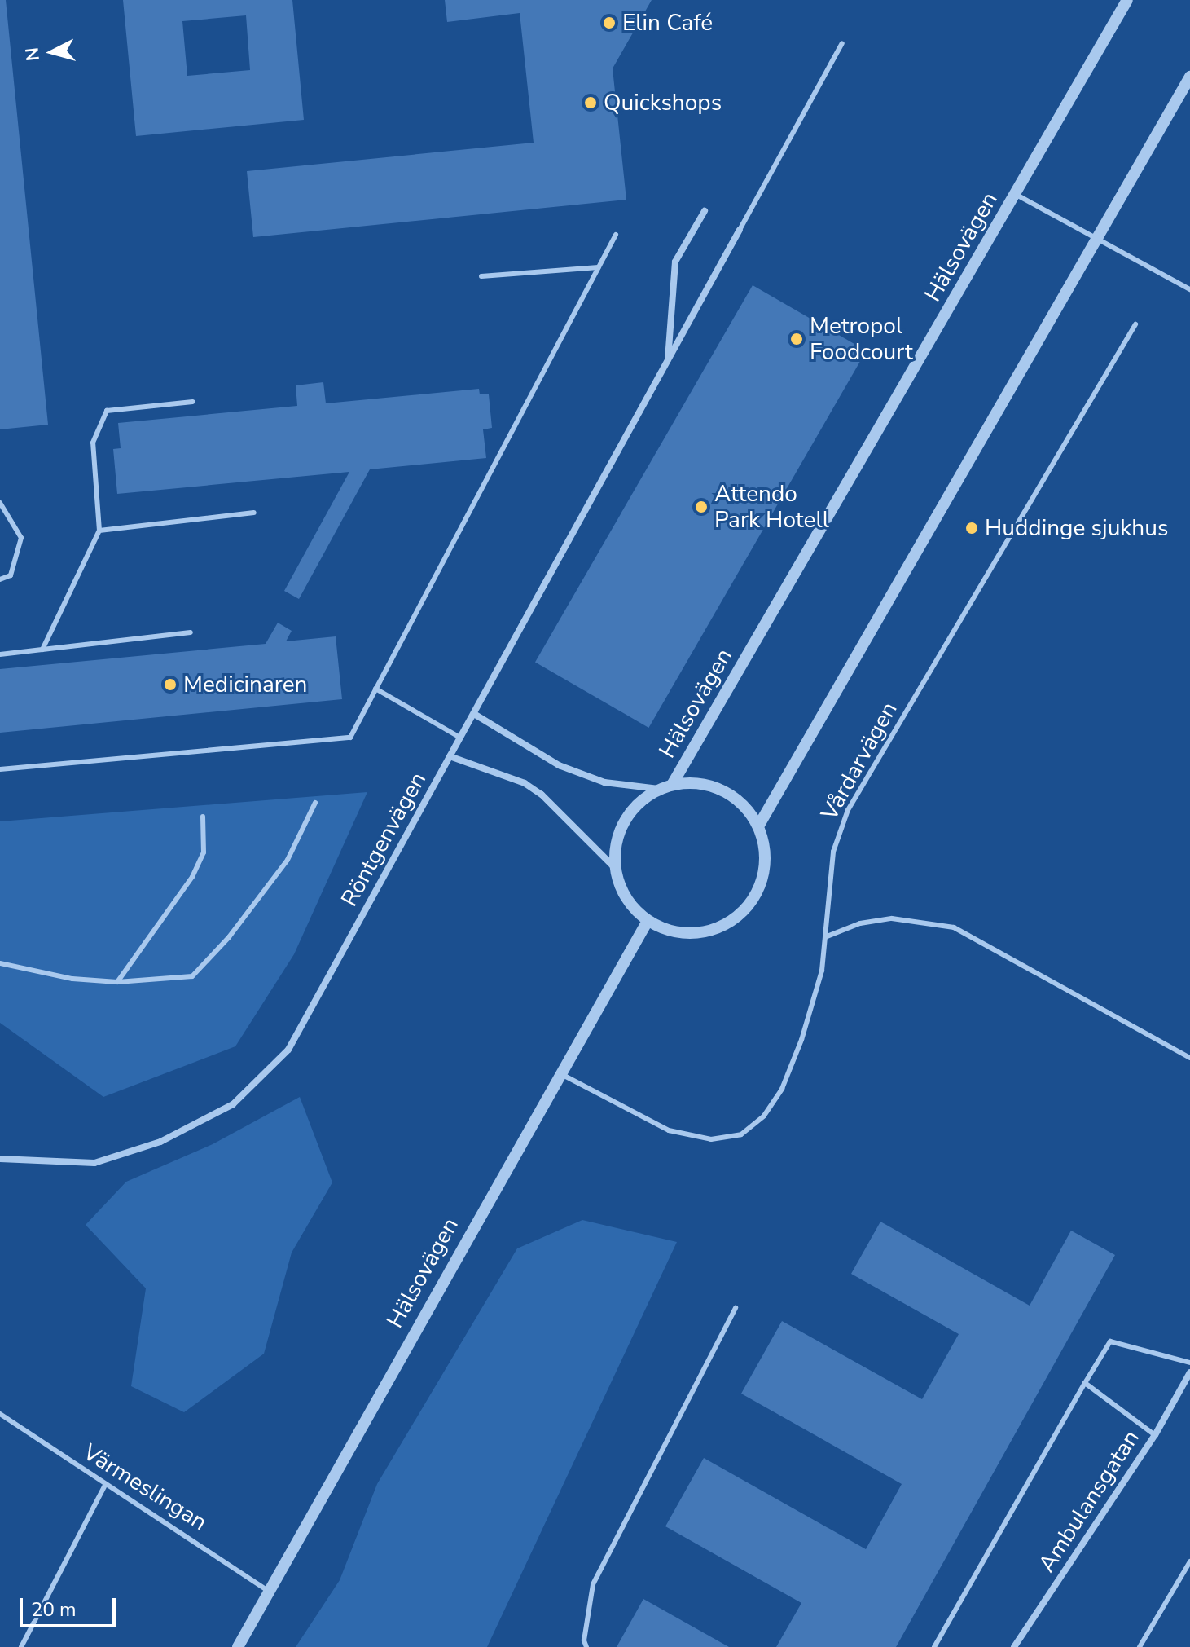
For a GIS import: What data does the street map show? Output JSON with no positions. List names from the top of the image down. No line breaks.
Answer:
{"streets":{"street":["Hälsovägen","Röntgenvägen","Ambulansgatan"],"lane":["Vårdarvägen","Värmeslingan"]},"crossings":[["Hälsovägen","Vårdarvägen"],["Hälsovägen","Värmeslingan"]],"places":["Elin Café","Quickshops","Metropol Foodcourt","Attendo Park Hotell","Huddinge sjukhus","Medicinaren"],"scale_bar":"20 m","north":"left"}
